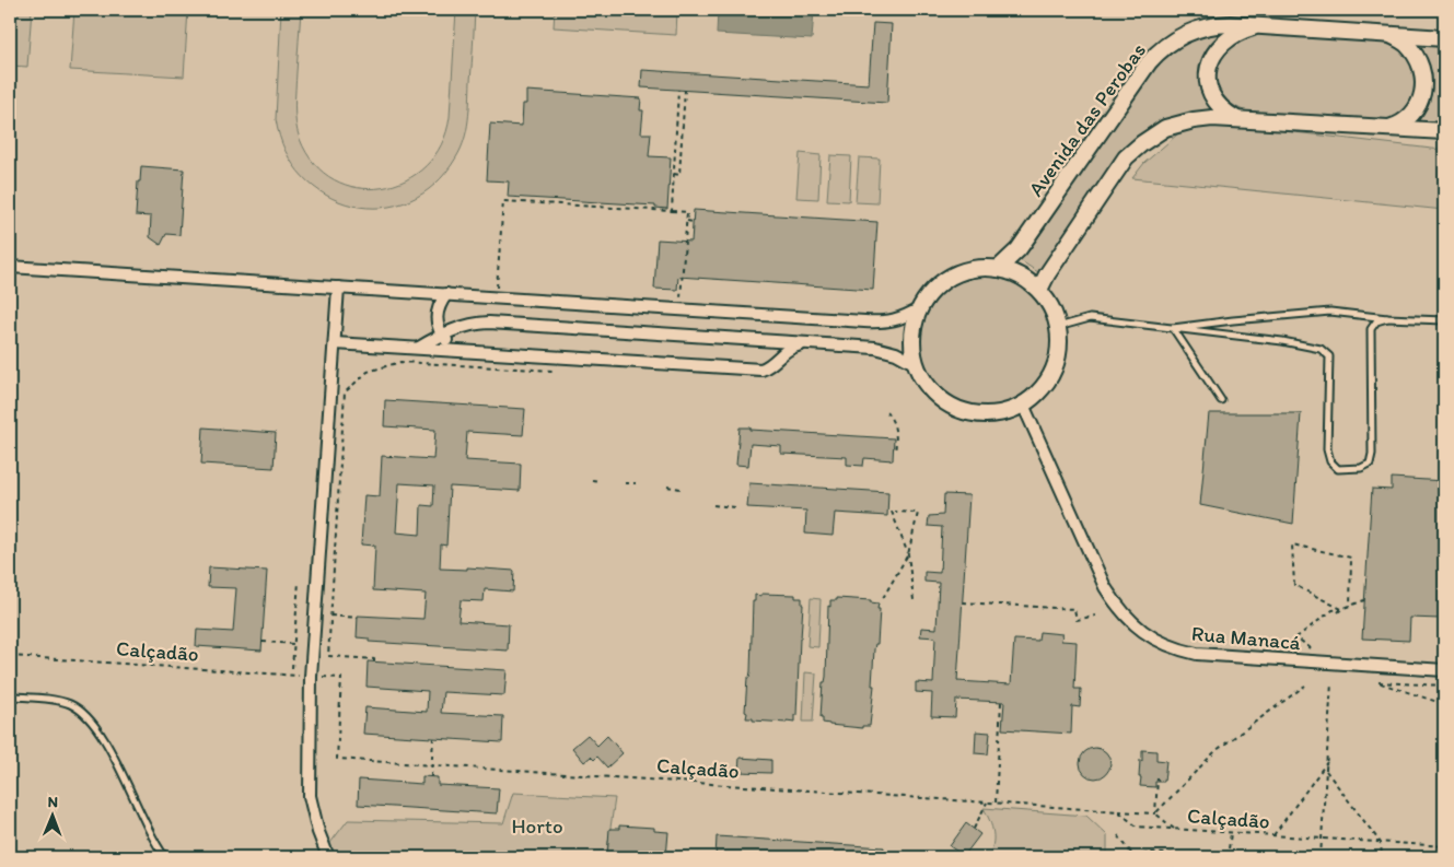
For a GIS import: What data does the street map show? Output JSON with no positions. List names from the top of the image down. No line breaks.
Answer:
{"streets":{"street":["Avenida das Perobas","Rua Manacá"],"path":["Calçadão"]},"crossings":[["Avenida das Perobas","Rua Manacá"]],"parks":["Horto"],"north":"top"}
